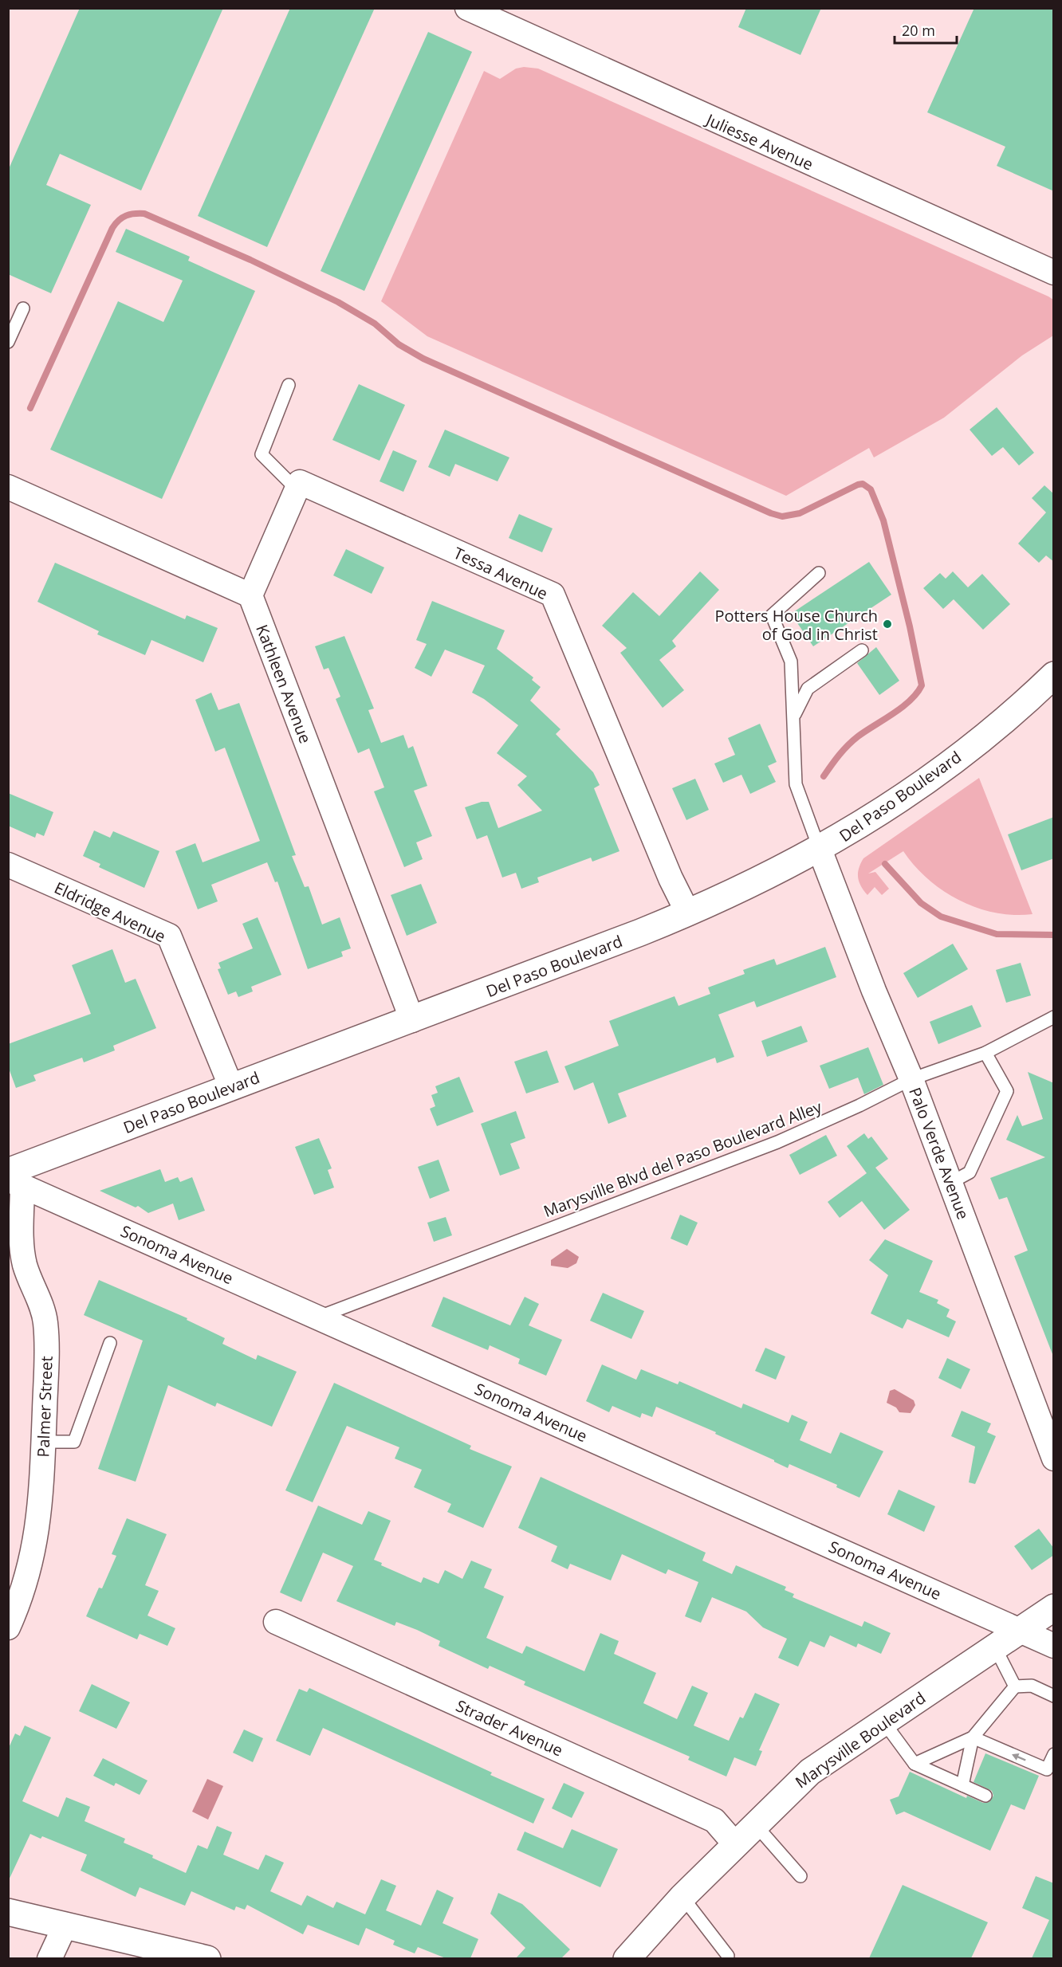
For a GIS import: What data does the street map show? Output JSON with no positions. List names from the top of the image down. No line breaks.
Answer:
{"streets":{"main road":["Del Paso Boulevard","Marysville Boulevard"],"street":["Juliesse Avenue","Tessa Avenue","Kathleen Avenue","Eldridge Avenue","Palo Verde Avenue","Sonoma Avenue","Palmer Street","Strader Avenue"],"lane":["Marysville Blvd del Paso Boulevard Alley"]},"crossings":[["Tessa Avenue","Del Paso Boulevard"],["Kathleen Avenue","Del Paso Boulevard"],["Del Paso Boulevard","Eldridge Avenue"],["Del Paso Boulevard","Palo Verde Avenue"],["Del Paso Boulevard","Sonoma Avenue"],["Del Paso Boulevard","Palmer Street"],["Palo Verde Avenue","Marysville Blvd del Paso Boulevard Alley"],["Marysville Blvd del Paso Boulevard Alley","Sonoma Avenue"],["Sonoma Avenue","Palmer Street"],["Sonoma Avenue","Marysville Boulevard"],["Strader Avenue","Marysville Boulevard"]],"places":["Potters House Church of God in Christ"],"scale_bar":"20 m"}
